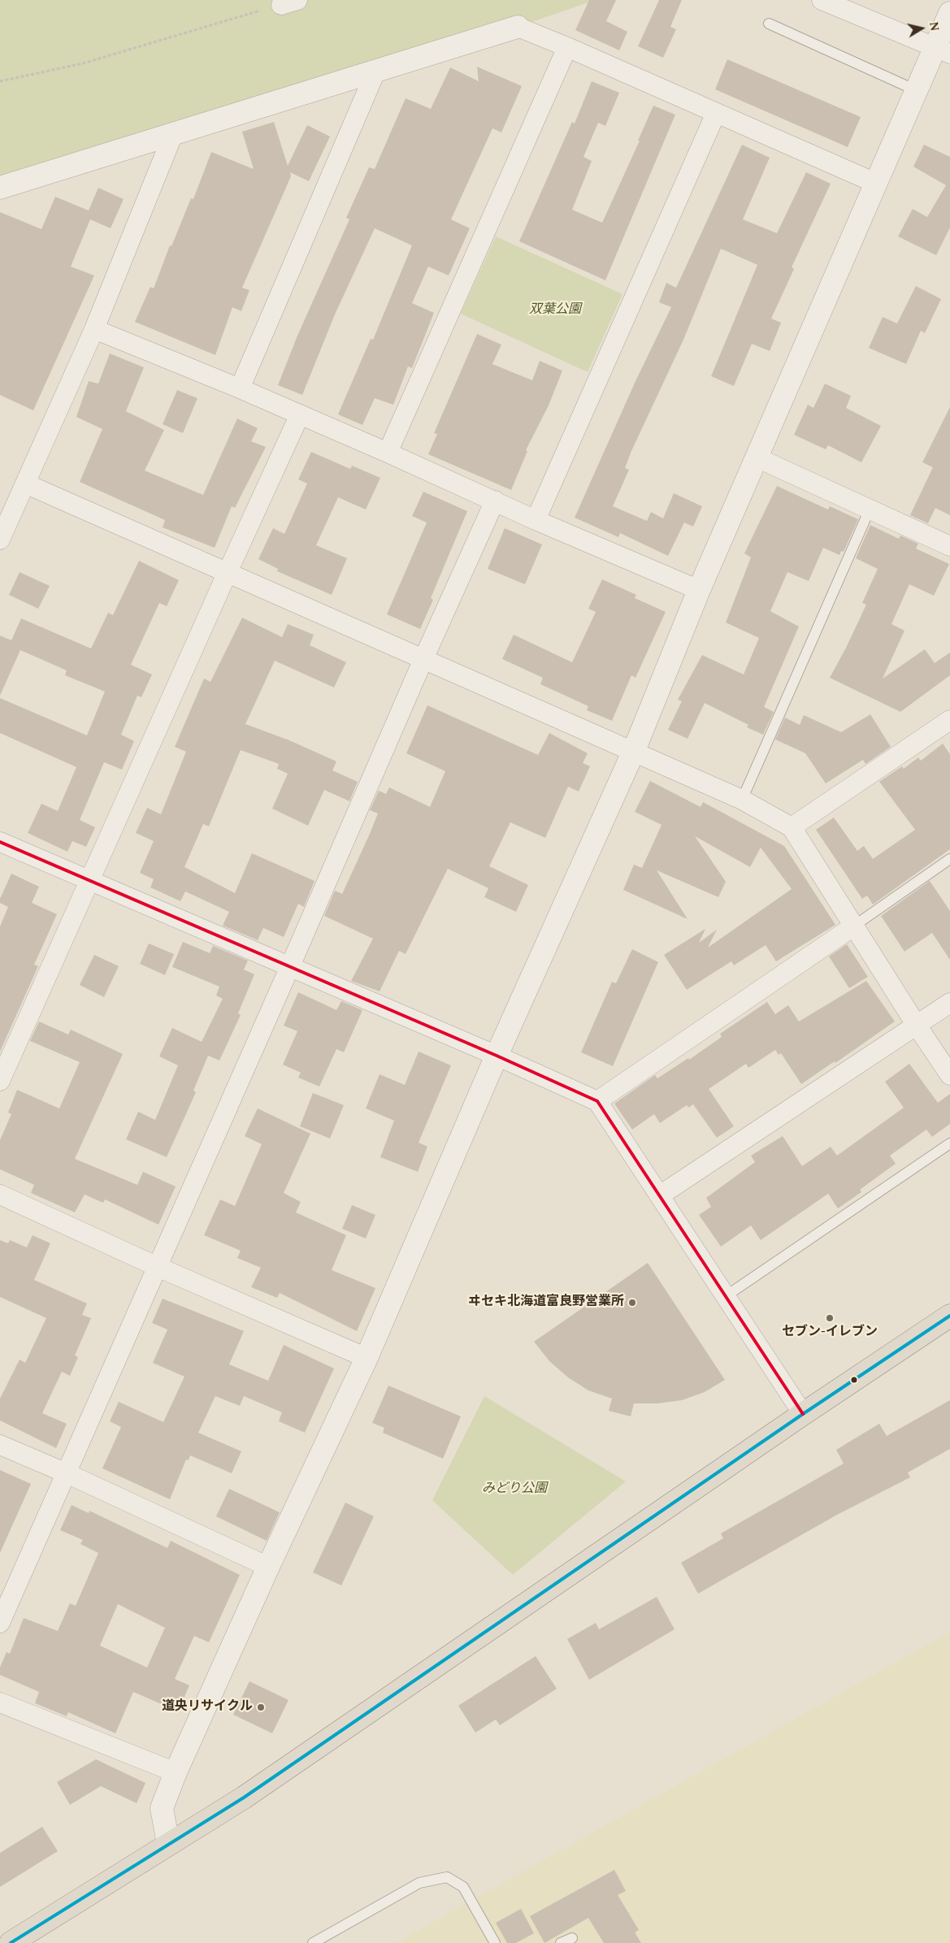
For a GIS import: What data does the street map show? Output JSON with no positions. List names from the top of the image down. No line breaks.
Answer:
{"parks":["双葉公園","みどり公園"],"places":["ヰセキ北海道富良野営業所","セブン-イレブン","道央リサイクル"],"north":"right"}
